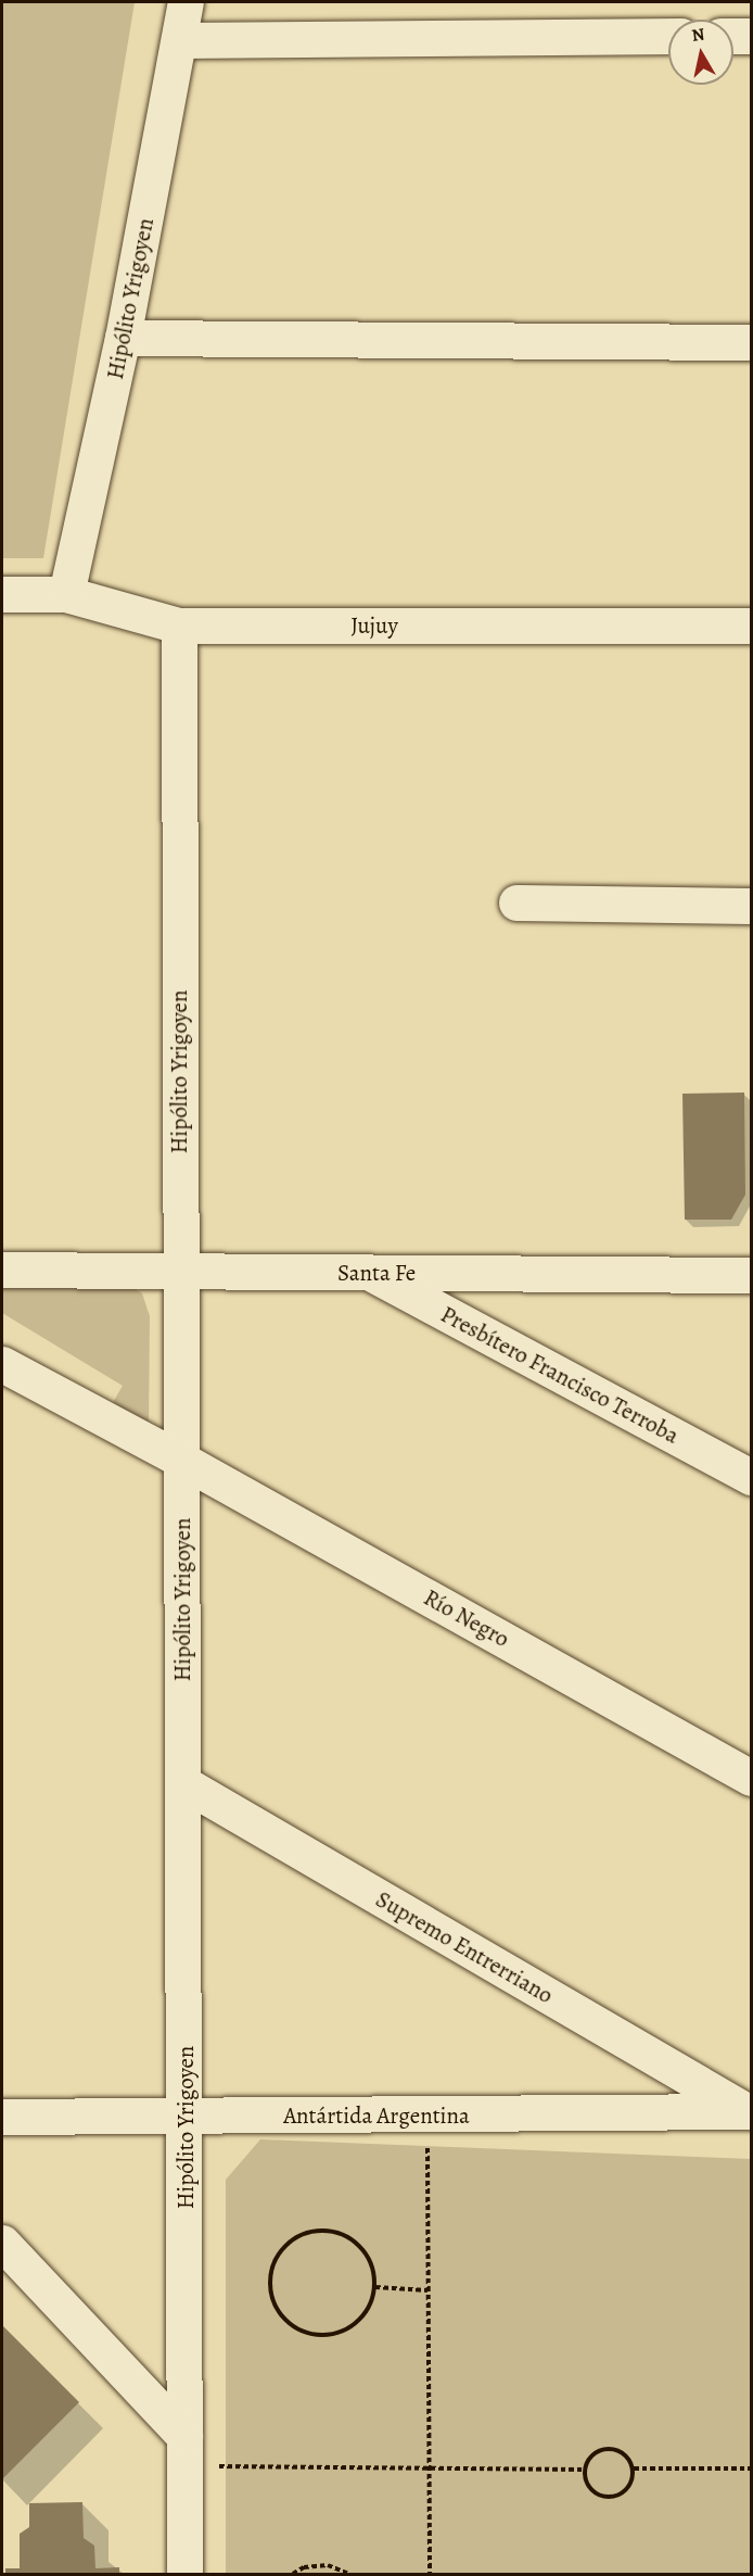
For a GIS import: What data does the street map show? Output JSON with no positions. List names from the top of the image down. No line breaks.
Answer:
{"streets":{"street":["Hipólito Yrigoyen","Jujuy","Santa Fe","Presbítero Francisco Terroba","Río Negro","Supremo Entrerriano","Antártida Argentina"]},"crossings":[["Hipólito Yrigoyen","Jujuy"],["Hipólito Yrigoyen","Santa Fe"],["Hipólito Yrigoyen","Río Negro"],["Hipólito Yrigoyen","Supremo Entrerriano"],["Hipólito Yrigoyen","Antártida Argentina"],["Santa Fe","Presbítero Francisco Terroba"],["Supremo Entrerriano","Antártida Argentina"]],"north":"top"}
